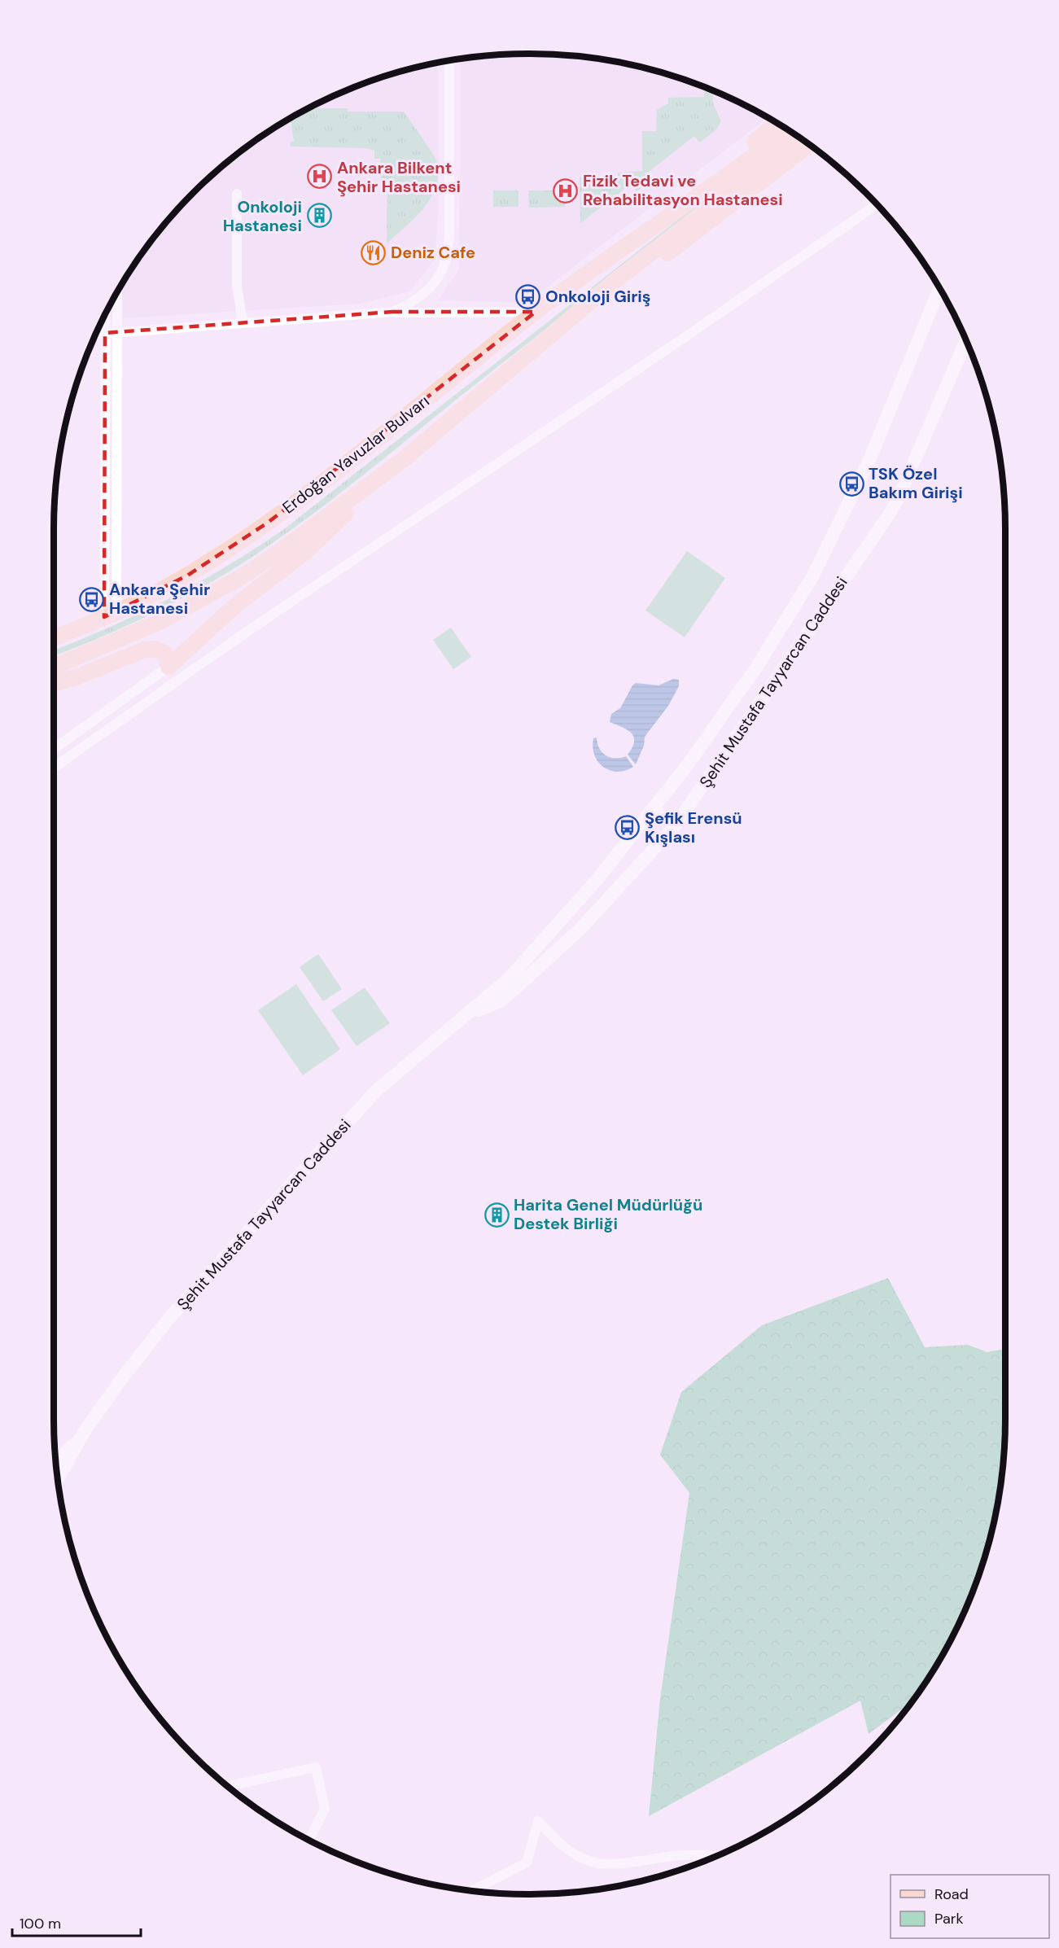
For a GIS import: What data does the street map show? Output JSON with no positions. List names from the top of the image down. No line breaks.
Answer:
{"streets":{"main road":["Erdoğan Yavuzlar Bulvarı","Şehit Mustafa Tayyarcan Caddesi"]},"places":{"hospital":["Ankara Bilkent Şehir Hastanesi","Fizik Tedavi ve Rehabilitasyon Hastanesi"],"building":["Onkoloji Hastanesi","Harita Genel Müdürlüğü Destek Birliği"],"restaurant":["Deniz Cafe"],"bus stop":["Onkoloji Giriş","TSK Özel Bakım Girişi","Ankara Şehir Hastanesi","Şefik Erensü Kışlası"]},"legend":["Road","Park"],"scale_bar":"100 m"}
